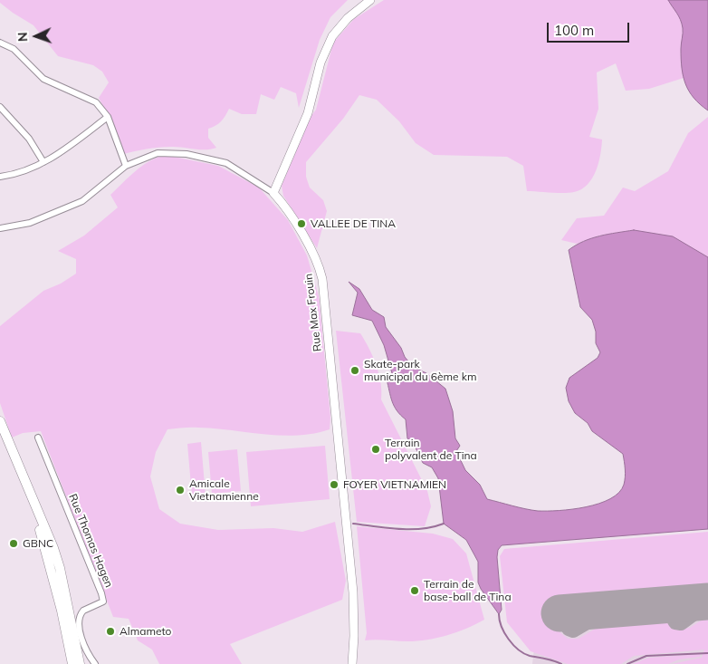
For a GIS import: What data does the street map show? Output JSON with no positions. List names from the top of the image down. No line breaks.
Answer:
{"streets":{"street":["Rue Max Frouin","Rue Thomas Hagen"]},"places":["VALLEE DE TINA","Skate-park municipal du 6ème km","Terrain polyvalent de Tina","FOYER VIETNAMIEN","Amicale Vietnamienne","GBNC","Terrain de base-ball de Tina","Almameto"],"scale_bar":"100 m","north":"left"}
